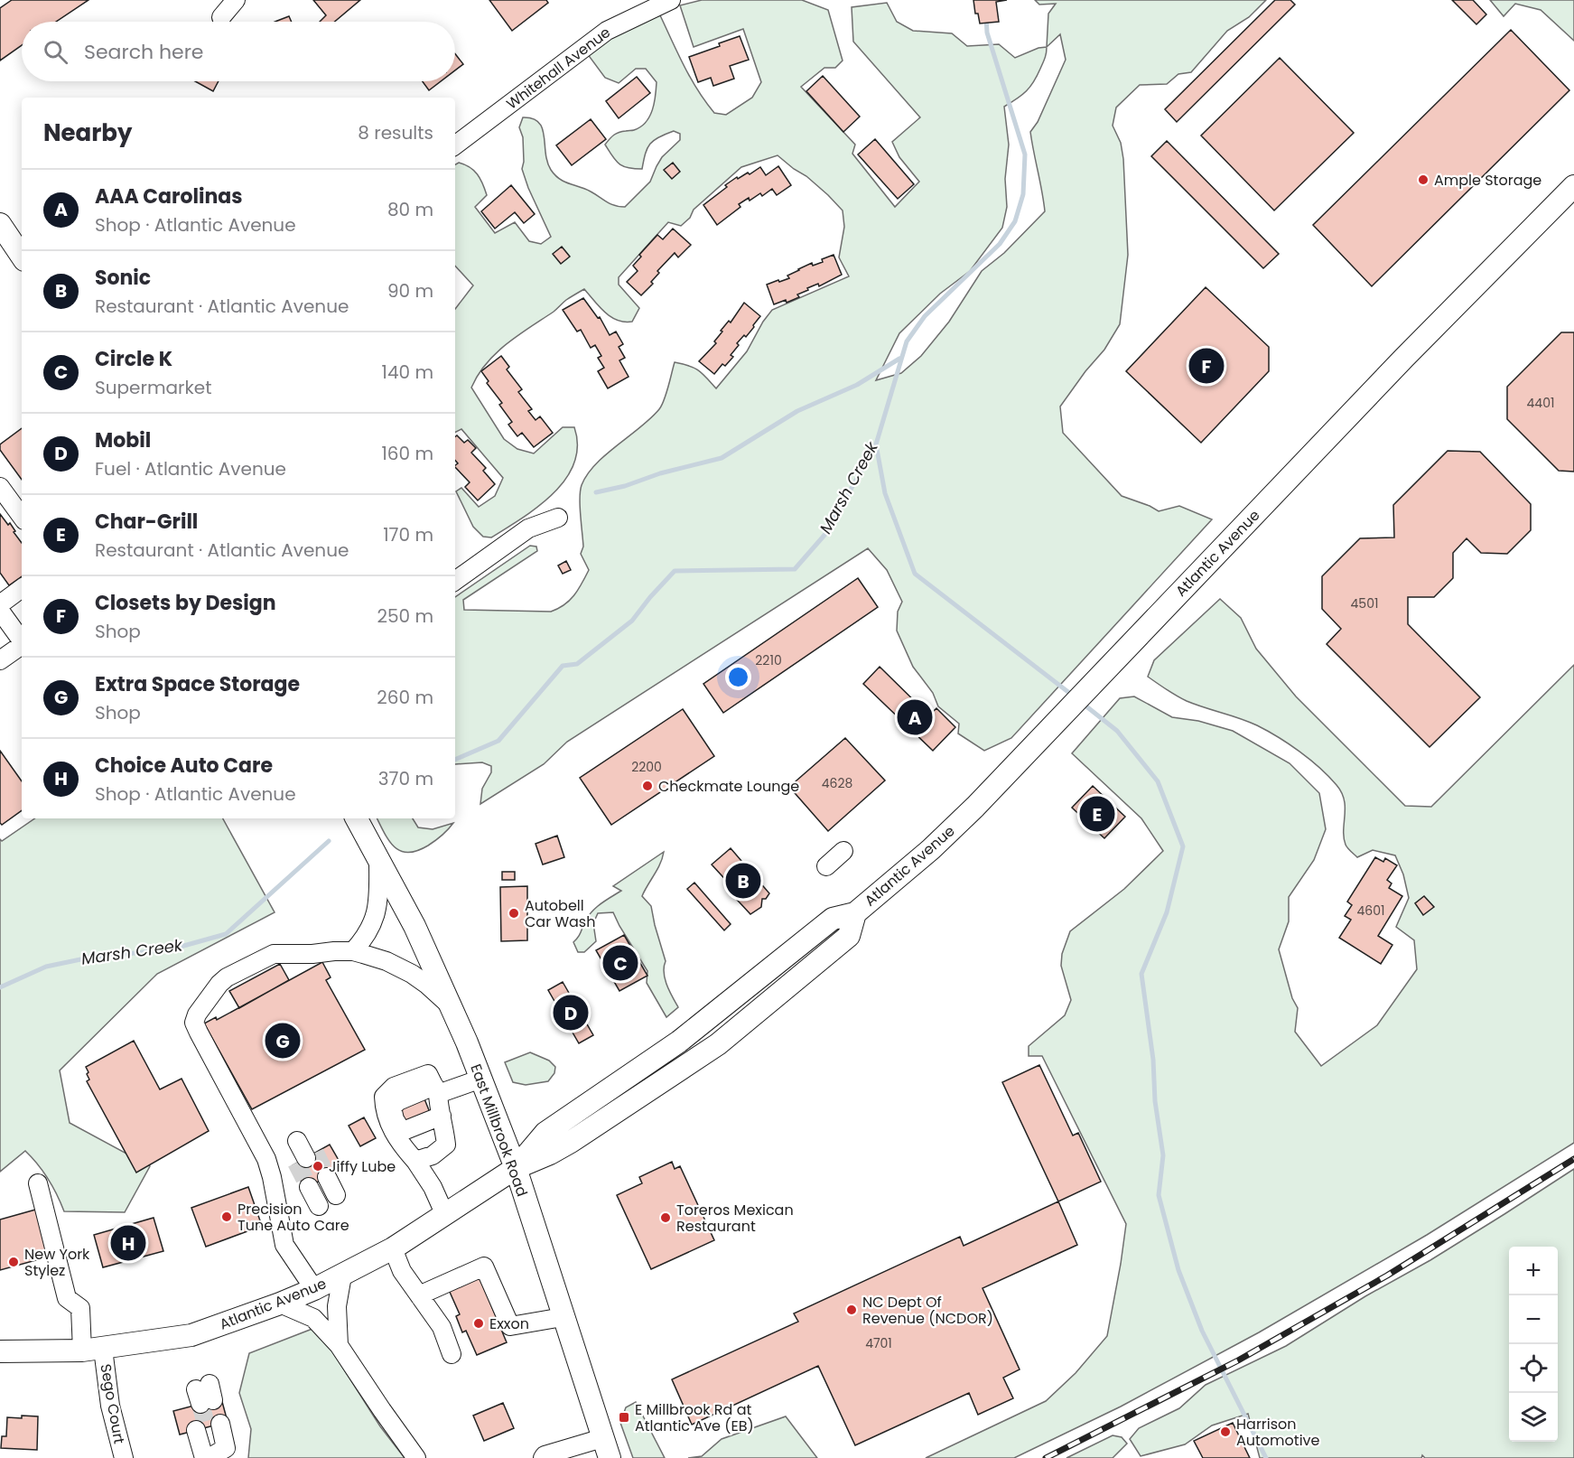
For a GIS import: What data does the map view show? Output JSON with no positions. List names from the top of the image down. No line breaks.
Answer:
{"streets":{"main road":["Atlantic Avenue","East Millbrook Road"],"street":["Whitehall Avenue","Sego Court"]},"crossings":[["Atlantic Avenue","East Millbrook Road"],["Atlantic Avenue","Sego Court"]],"water":["Marsh Creek"],"places":{"other":["Ample Storage","Checkmate Lounge","Autobell Car Wash","Jiffy Lube","Precision Tune Auto Care","Toreros Mexican Restaurant","New York Stylez","NC Dept Of Revenue (NCDOR)","Exxon","Harrison Automotive"],"transit":["E Millbrook Rd at Atlantic Ave (EB)"]},"house_numbers":["4401","4501","2210","2200","4628","4601","4701"],"page":{"search":"Search here","heading":["Nearby","8 results"],"list":[{"mark":"A","name":"AAA Carolinas","note":"Shop · Atlantic Avenue","value":"80 m"},{"mark":"B","name":"Sonic","note":"Restaurant · Atlantic Avenue","value":"90 m"},{"mark":"C","name":"Circle K","note":"Supermarket","value":"140 m"},{"mark":"D","name":"Mobil","note":"Fuel · Atlantic Avenue","value":"160 m"},{"mark":"E","name":"Char-Grill","note":"Restaurant · Atlantic Avenue","value":"170 m"},{"mark":"F","name":"Closets by Design","note":"Shop","value":"250 m"},{"mark":"G","name":"Extra Space Storage","note":"Shop","value":"260 m"},{"mark":"H","name":"Choice Auto Care","note":"Shop · Atlantic Avenue","value":"370 m"}],"pins":["F","A","E","B","C","D","G","H"],"map_buttons":["+","−"]}}
